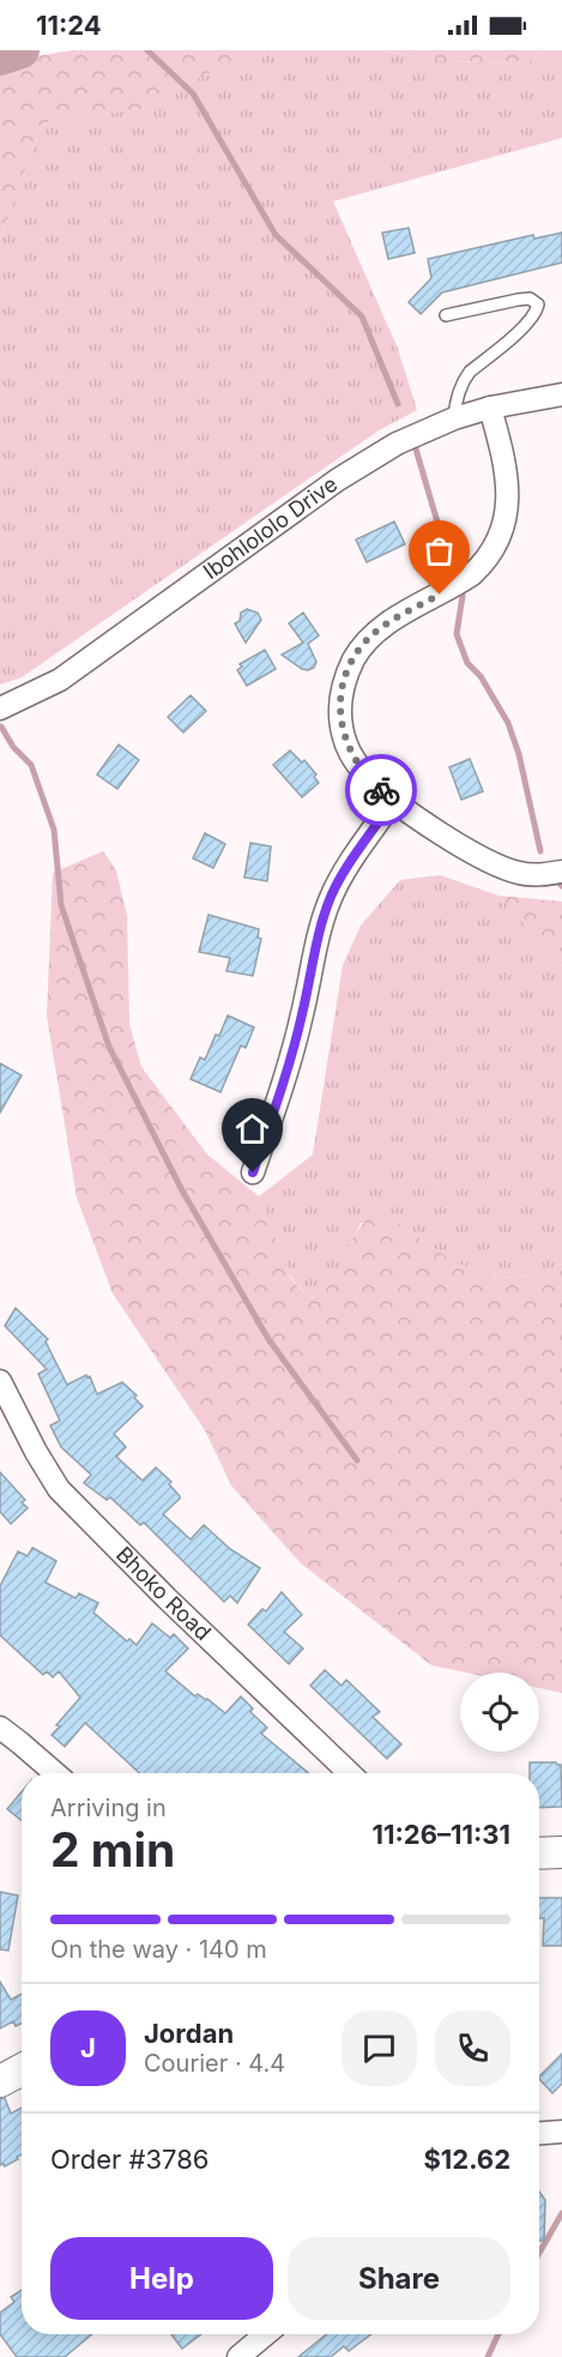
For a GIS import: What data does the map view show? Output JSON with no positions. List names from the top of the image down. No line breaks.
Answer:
{"streets":{"street":["Ibohlololo Drive","Bhoko Road"]},"page":{"status":"11:24","heading":["2 min","Arriving in","11:26–11:31"],"panel":["Jordan","Courier · 4.4","Order #3786","$12.62"],"bar":"On the way · 140 m","round":"J","buttons":["Help","Share"]}}
